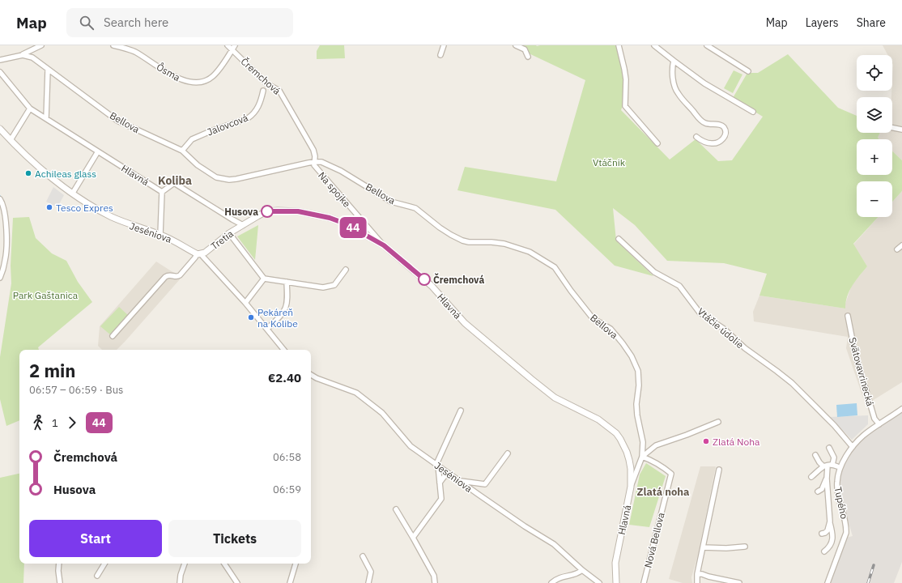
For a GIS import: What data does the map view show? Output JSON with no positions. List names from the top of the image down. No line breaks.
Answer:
{"streets":{"street":["Ôsma","Čremchová","Bellova","Jalovcová","Hlavná","Na spojke","Jeséniova","Tretia","Vtáčie údolie","Svätovavrinecká","Tupého","Nová Bellova"]},"crossings":[["Ôsma","Čremchová"],["Čremchová","Bellova"],["Čremchová","Na spojke"],["Bellova","Jalovcová"],["Bellova","Hlavná"],["Bellova","Na spojke"],["Bellova","Nová Bellova"],["Hlavná","Na spojke"],["Hlavná","Tretia"],["Jeséniova","Tretia"],["Vtáčie údolie","Tupého"],["Svätovavrinecká","Tupého"]],"districts":["Koliba","Zlatá noha"],"parks":["Vtáčnik","Park Gaštanica"],"places":["Achileas glass","Tesco Expres","Husova","Čremchová","Pekáreň na Kolibe","Zlatá Noha"],"lines":["bus line 44"],"page":{"header":"Map","search":"Search here","nav":["Map","Layers","Share"],"on_map":"44","map_buttons":["+","−"],"heading":["2 min","06:57 – 06:59 · Bus","€2.40"],"legs":["1","44"],"list":[{"name":"Čremchová","value":"06:58"},{"name":"Husova","value":"06:59"}],"buttons":["Start","Tickets"]}}
